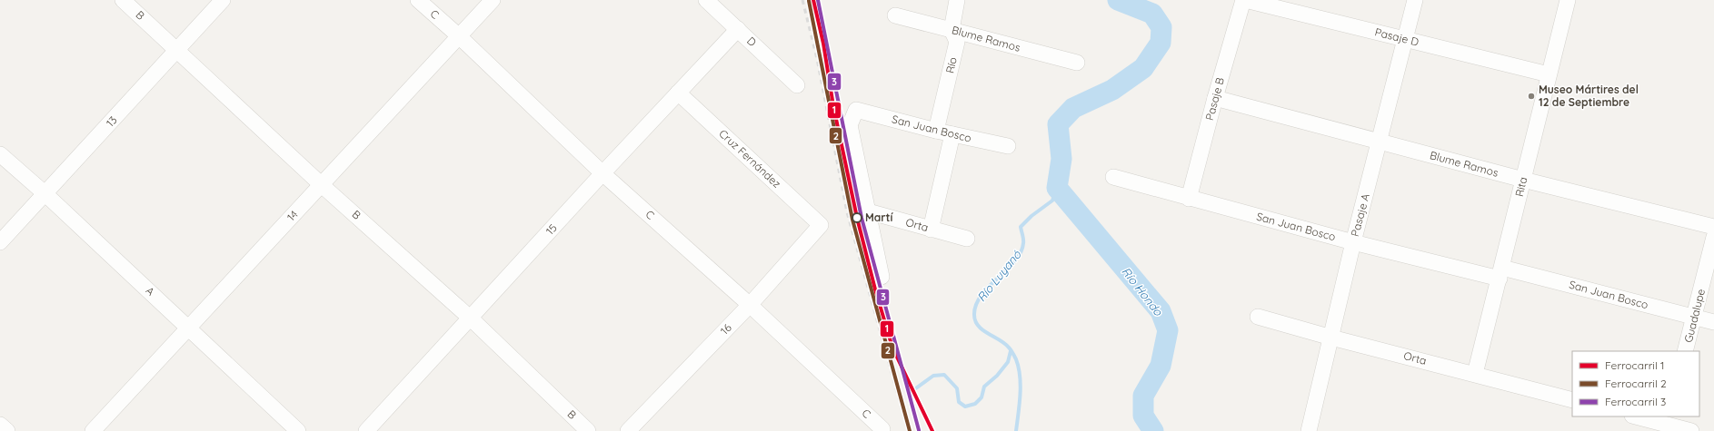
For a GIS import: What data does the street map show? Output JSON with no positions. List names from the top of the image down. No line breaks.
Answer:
{"streets":{"street":["C","B","Pasaje D","Blume Ramos","D","Río","Pasaje B","13","San Juan Bosco","Cruz Fernández","Rita","Pasaje A","14","Orta","15","A","Guadalupe","16"]},"crossings":[["C","14"],["C","15"],["C","16"],["B","13"],["B","14"],["B","15"],["Pasaje D","Pasaje B"],["Pasaje D","Rita"],["Pasaje D","Pasaje A"],["Blume Ramos","Río"],["Blume Ramos","Pasaje B"],["Blume Ramos","Rita"],["Blume Ramos","Pasaje A"],["D","15"],["Río","San Juan Bosco"],["Pasaje B","San Juan Bosco"],["13","A"],["San Juan Bosco","Rita"],["San Juan Bosco","Pasaje A"],["San Juan Bosco","Orta"],["San Juan Bosco","Guadalupe"],["Cruz Fernández","15"],["Cruz Fernández","16"],["Rita","Orta"],["Pasaje A","Orta"],["14","A"]],"water":["Río Luyanó","Río Hondo"],"places":["Museo Mártires del 12 de Septiembre","Martí"],"lines":["rail line 1","rail line 3","rail line 2"],"legend":["Ferrocarril 1","Ferrocarril 2","Ferrocarril 3"]}
